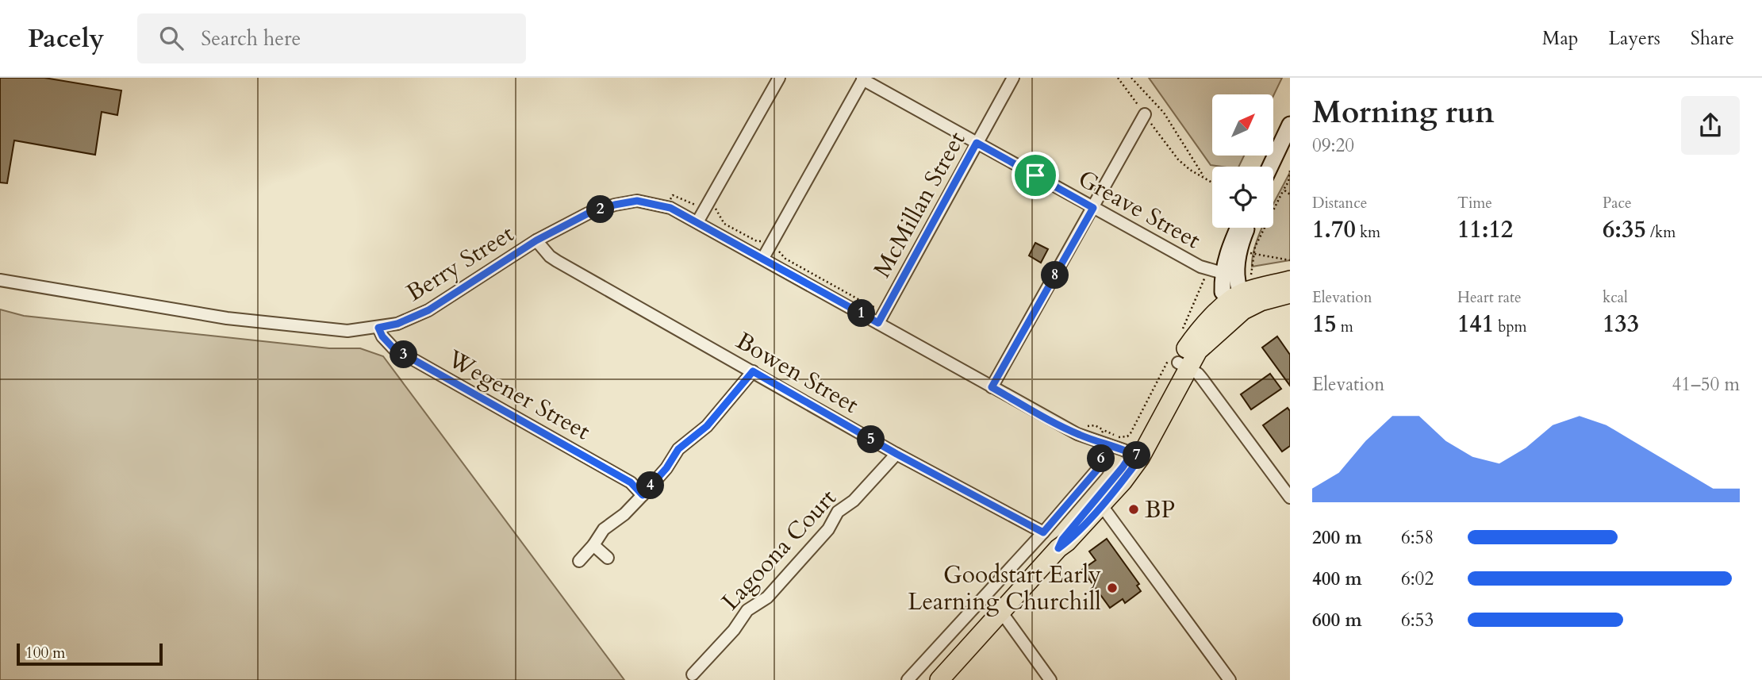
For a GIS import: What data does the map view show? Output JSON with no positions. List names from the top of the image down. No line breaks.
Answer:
{"streets":{"street":["McMillan Street","Greave Street","Berry Street","Bowen Street","Wegener Street","Lagoona Court"]},"crossings":[["McMillan Street","Greave Street"],["McMillan Street","Berry Street"],["Berry Street","Bowen Street"],["Berry Street","Wegener Street"],["Bowen Street","Lagoona Court"]],"places":["BP","Goodstart Early Learning Churchill"],"scale_bar":"100 m","north":"top right","page":{"header":"Pacely","search":"Search here","nav":["Map","Layers","Share"],"heading":["Morning run","09:20"],"stats":[["Distance","1.70 km"],["Time","11:12"],["Pace","6:35 /km"],["Elevation","15 m"],["Heart rate","141 bpm"],["kcal","133"]],"pins":["2","8","1","3","5","7","6","4"],"chart":["Elevation","41–50 m"],"list":[{"name":"200 m","note":"6:58"},{"name":"400 m","note":"6:02"},{"name":"600 m","note":"6:53"}],"scale":"100 m"}}
